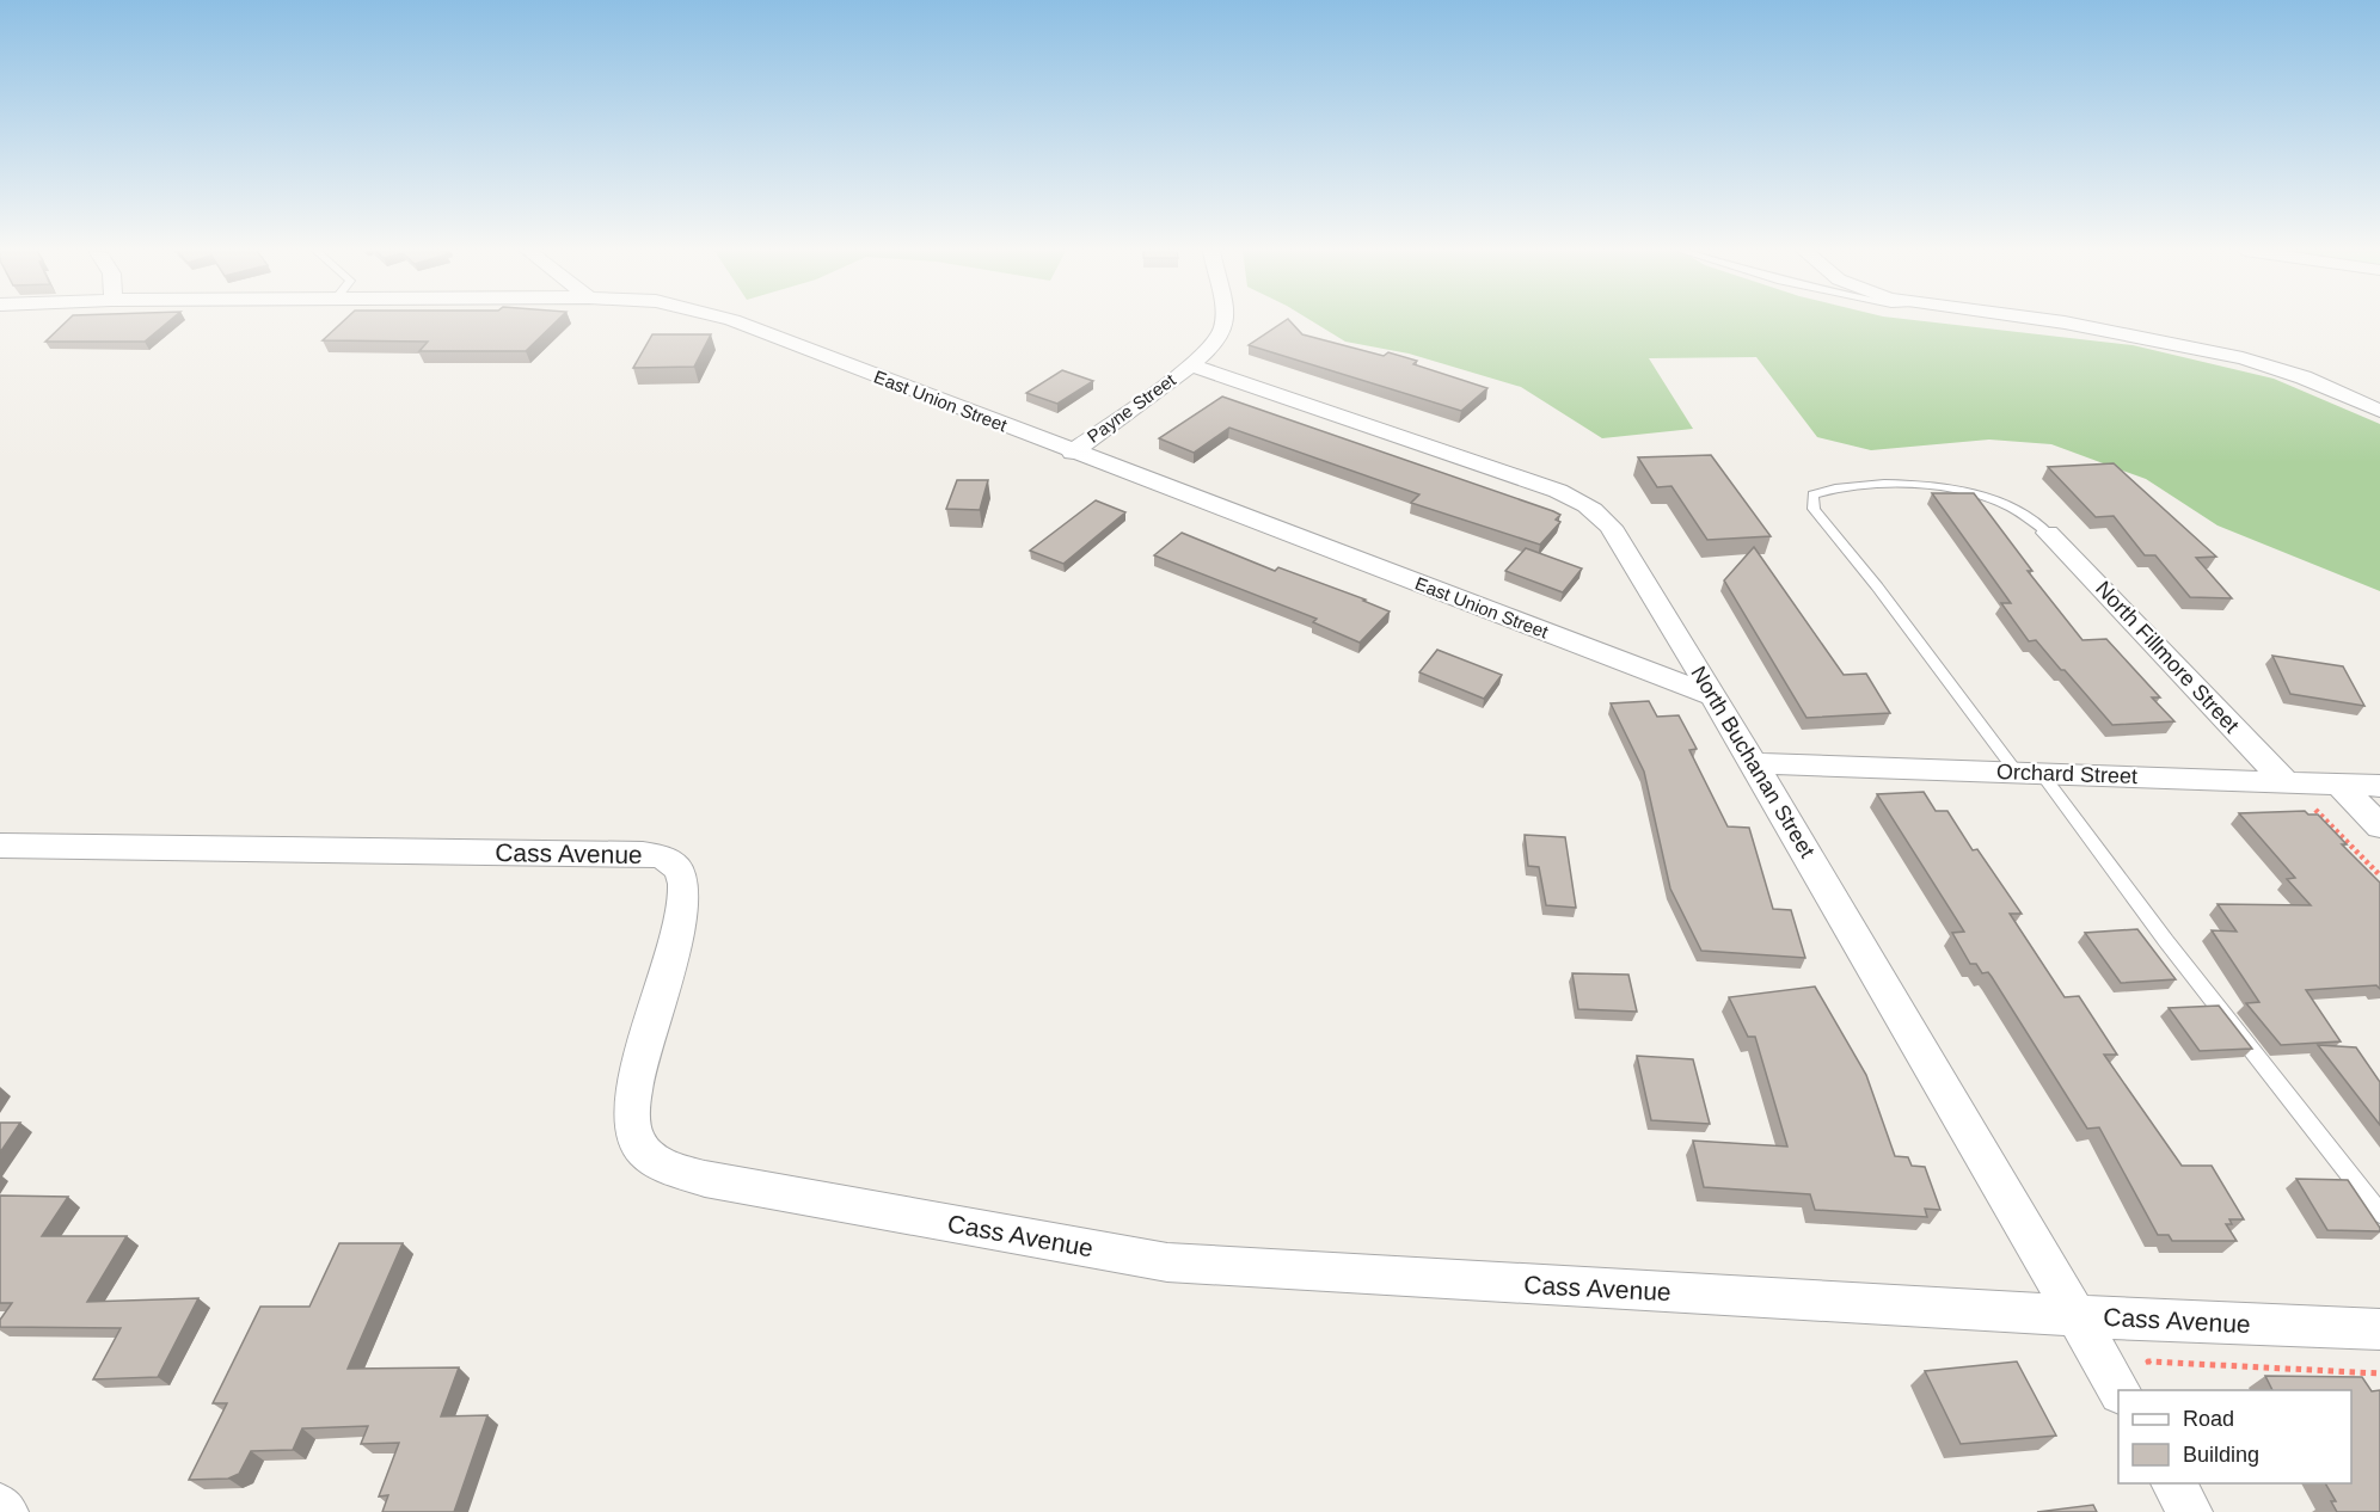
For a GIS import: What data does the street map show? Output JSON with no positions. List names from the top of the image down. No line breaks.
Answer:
{"streets":{"street":["East Union Street","Payne Street","North Fillmore Street","North Buchanan Street","Orchard Street","Cass Avenue"]},"crossings":[["East Union Street","Payne Street"],["East Union Street","North Buchanan Street"],["Payne Street","North Buchanan Street"],["North Fillmore Street","Orchard Street"],["North Buchanan Street","Orchard Street"],["North Buchanan Street","Cass Avenue"]],"legend":["Road","Building"]}
